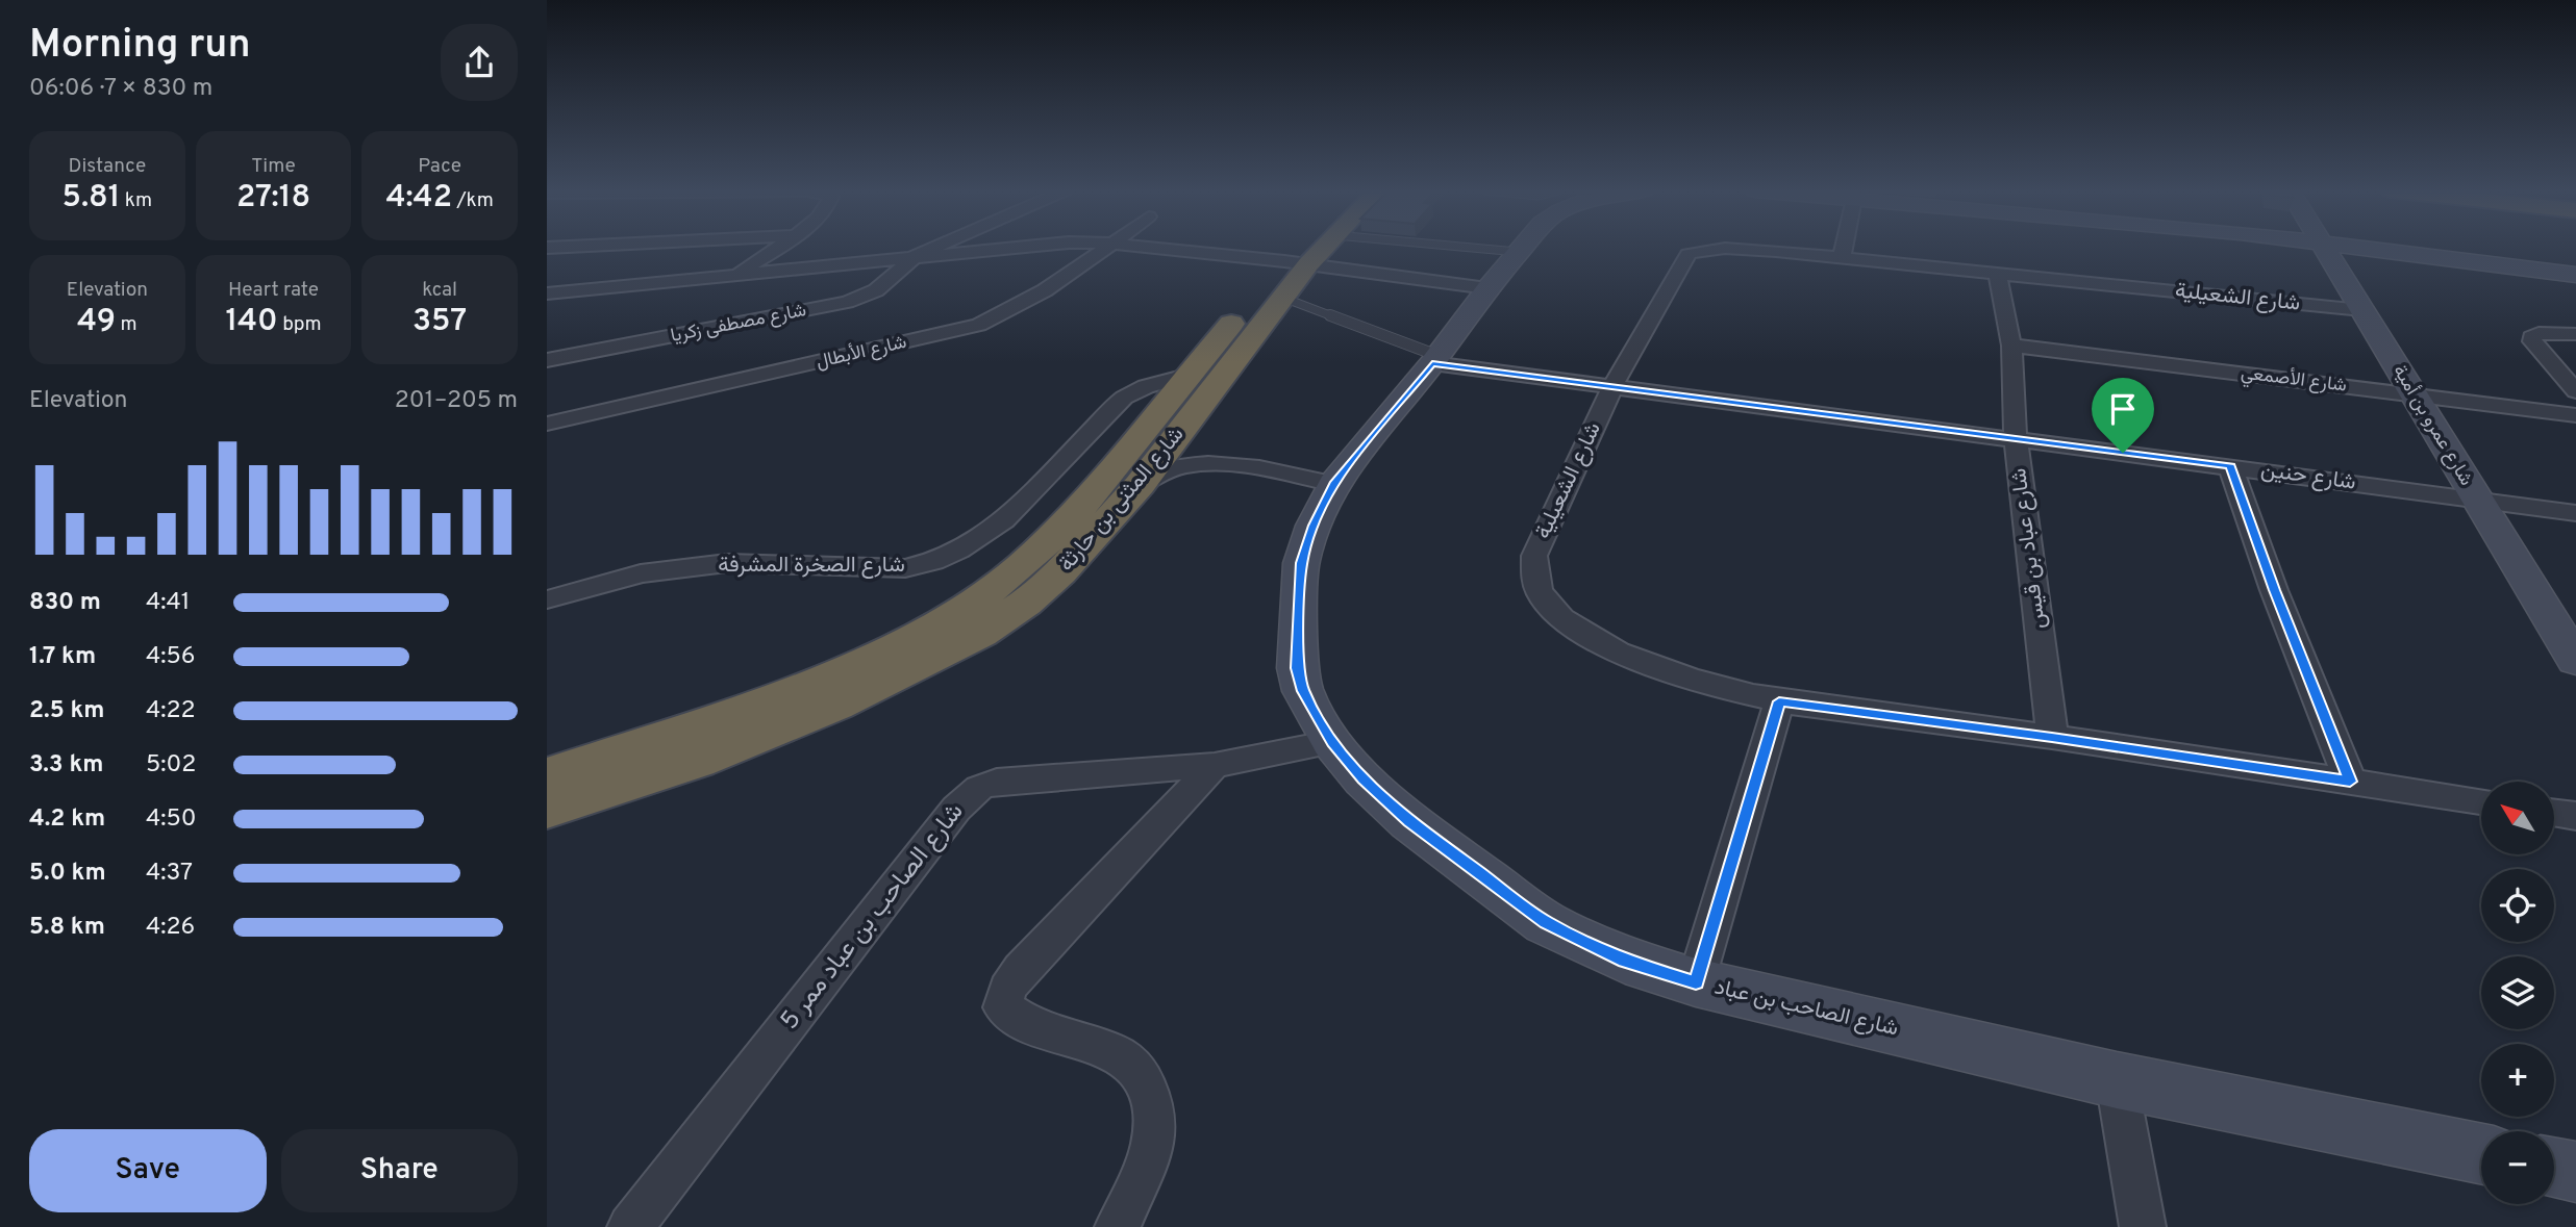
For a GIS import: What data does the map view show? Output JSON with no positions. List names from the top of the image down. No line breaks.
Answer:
{"streets":{"highway":["شارع المثنى بن حارثة"],"street":["شارع الشعيلية","شارع مصطفى زكريا","شارع الأبطال","شارع الأصمعي","شارع عمرو بن أمية","شارع حنين","شارع عباد بن قيس","شارع الصخرة المشرفة","شارع الصاحب بن عباد ممر 5","شارع الصاحب بن عباد"]},"crossings":[["شارع الشعيلية","شارع عمرو بن أمية"],["شارع الشعيلية","شارع حنين"],["شارع الشعيلية","شارع عباد بن قيس"],["شارع الأصمعي","شارع عمرو بن أمية"],["شارع الأصمعي","شارع عباد بن قيس"],["شارع عمرو بن أمية","شارع حنين"],["شارع حنين","شارع عباد بن قيس"],["شارع حنين","شارع الصاحب بن عباد"],["شارع المثنى بن حارثة","شارع الصخرة المشرفة"],["شارع الصاحب بن عباد ممر 5","شارع الصاحب بن عباد"]],"north":"top left","page":{"heading":["Morning run","06:06 · 7 × 830 m"],"stats":[["Distance","5.81 km"],["Time","27:18"],["Pace","4:42 /km"],["Elevation","49 m"],["Heart rate","140 bpm"],["kcal","357"]],"chart":["Elevation","201–205 m"],"list":[{"name":"830 m","note":"4:41"},{"name":"1.7 km","note":"4:56"},{"name":"2.5 km","note":"4:22"},{"name":"3.3 km","note":"5:02"},{"name":"4.2 km","note":"4:50"},{"name":"5.0 km","note":"4:37"},{"name":"5.8 km","note":"4:26"}],"map_buttons":["+","−"],"buttons":["Save","Share"]}}
